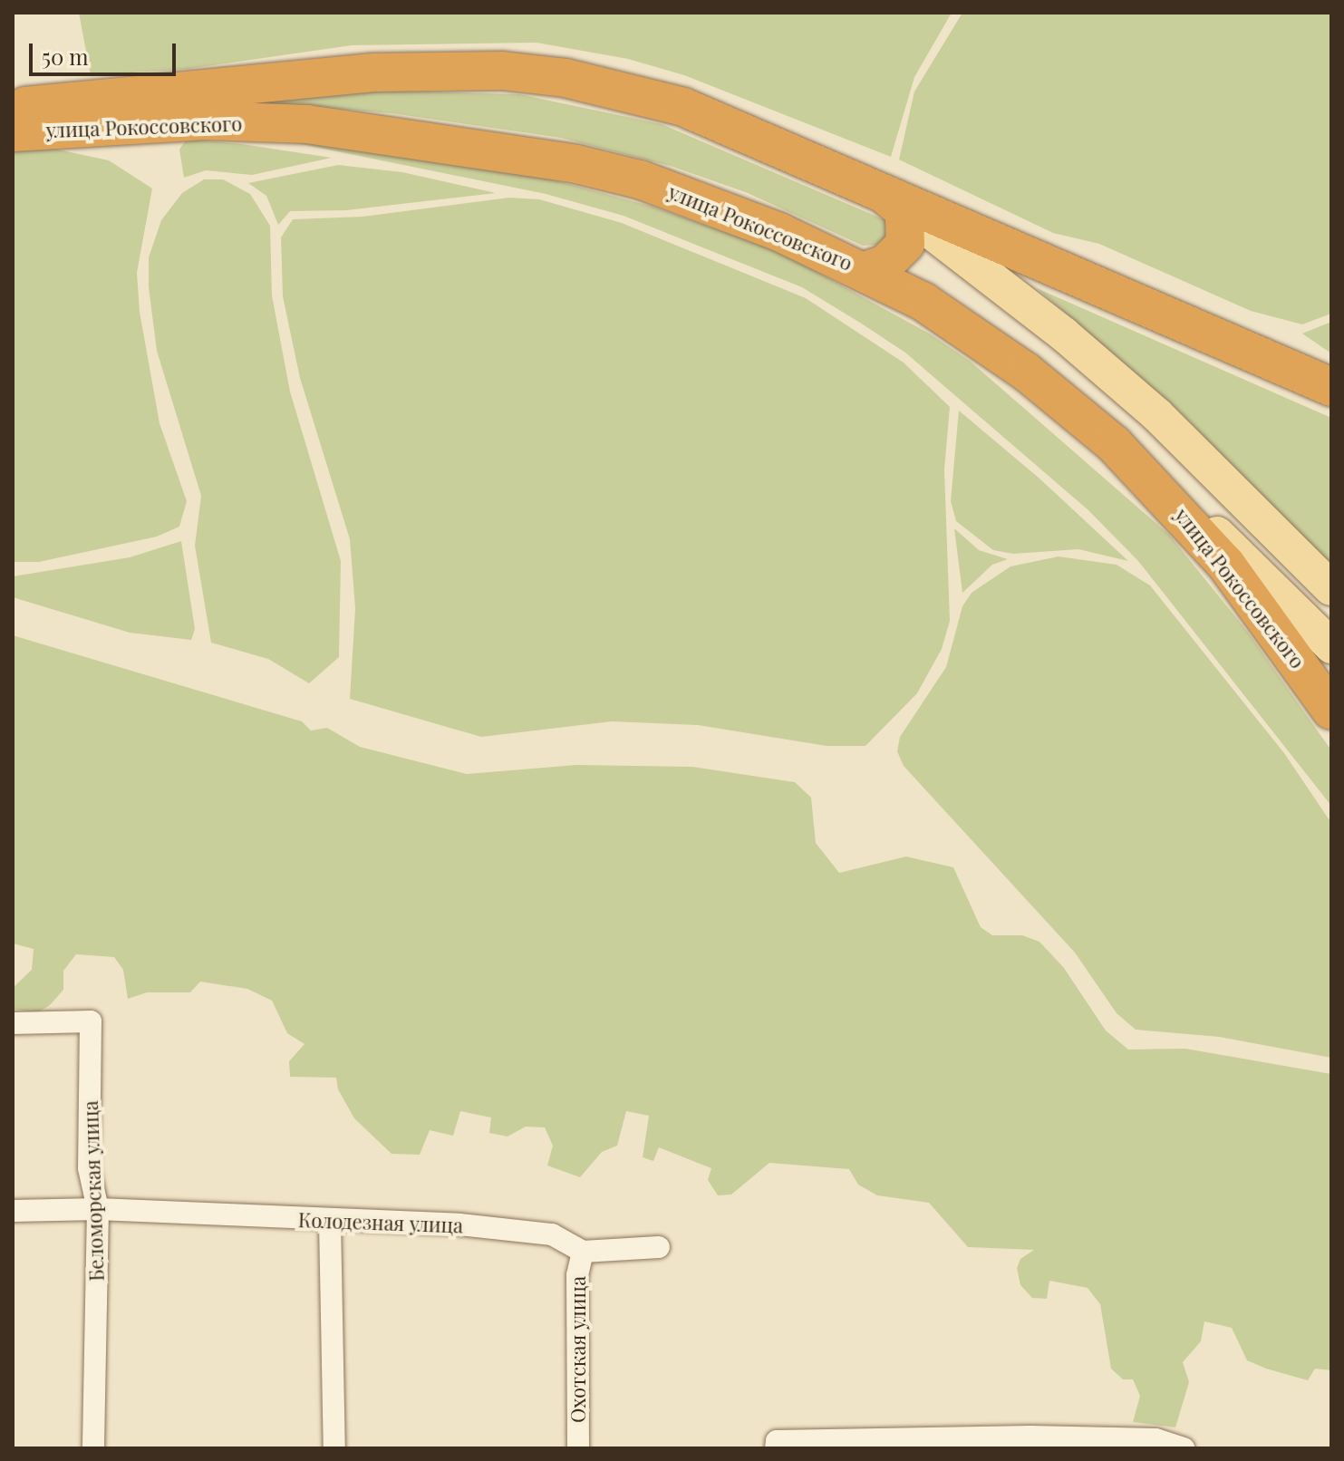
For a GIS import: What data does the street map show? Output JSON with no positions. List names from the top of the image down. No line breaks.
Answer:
{"streets":{"highway":["улица Рокоссовского"],"street":["Беломорская улица","Колодезная улица","Охотская улица"]},"crossings":[["Беломорская улица","Колодезная улица"],["Колодезная улица","Охотская улица"]],"scale_bar":"50 m"}
